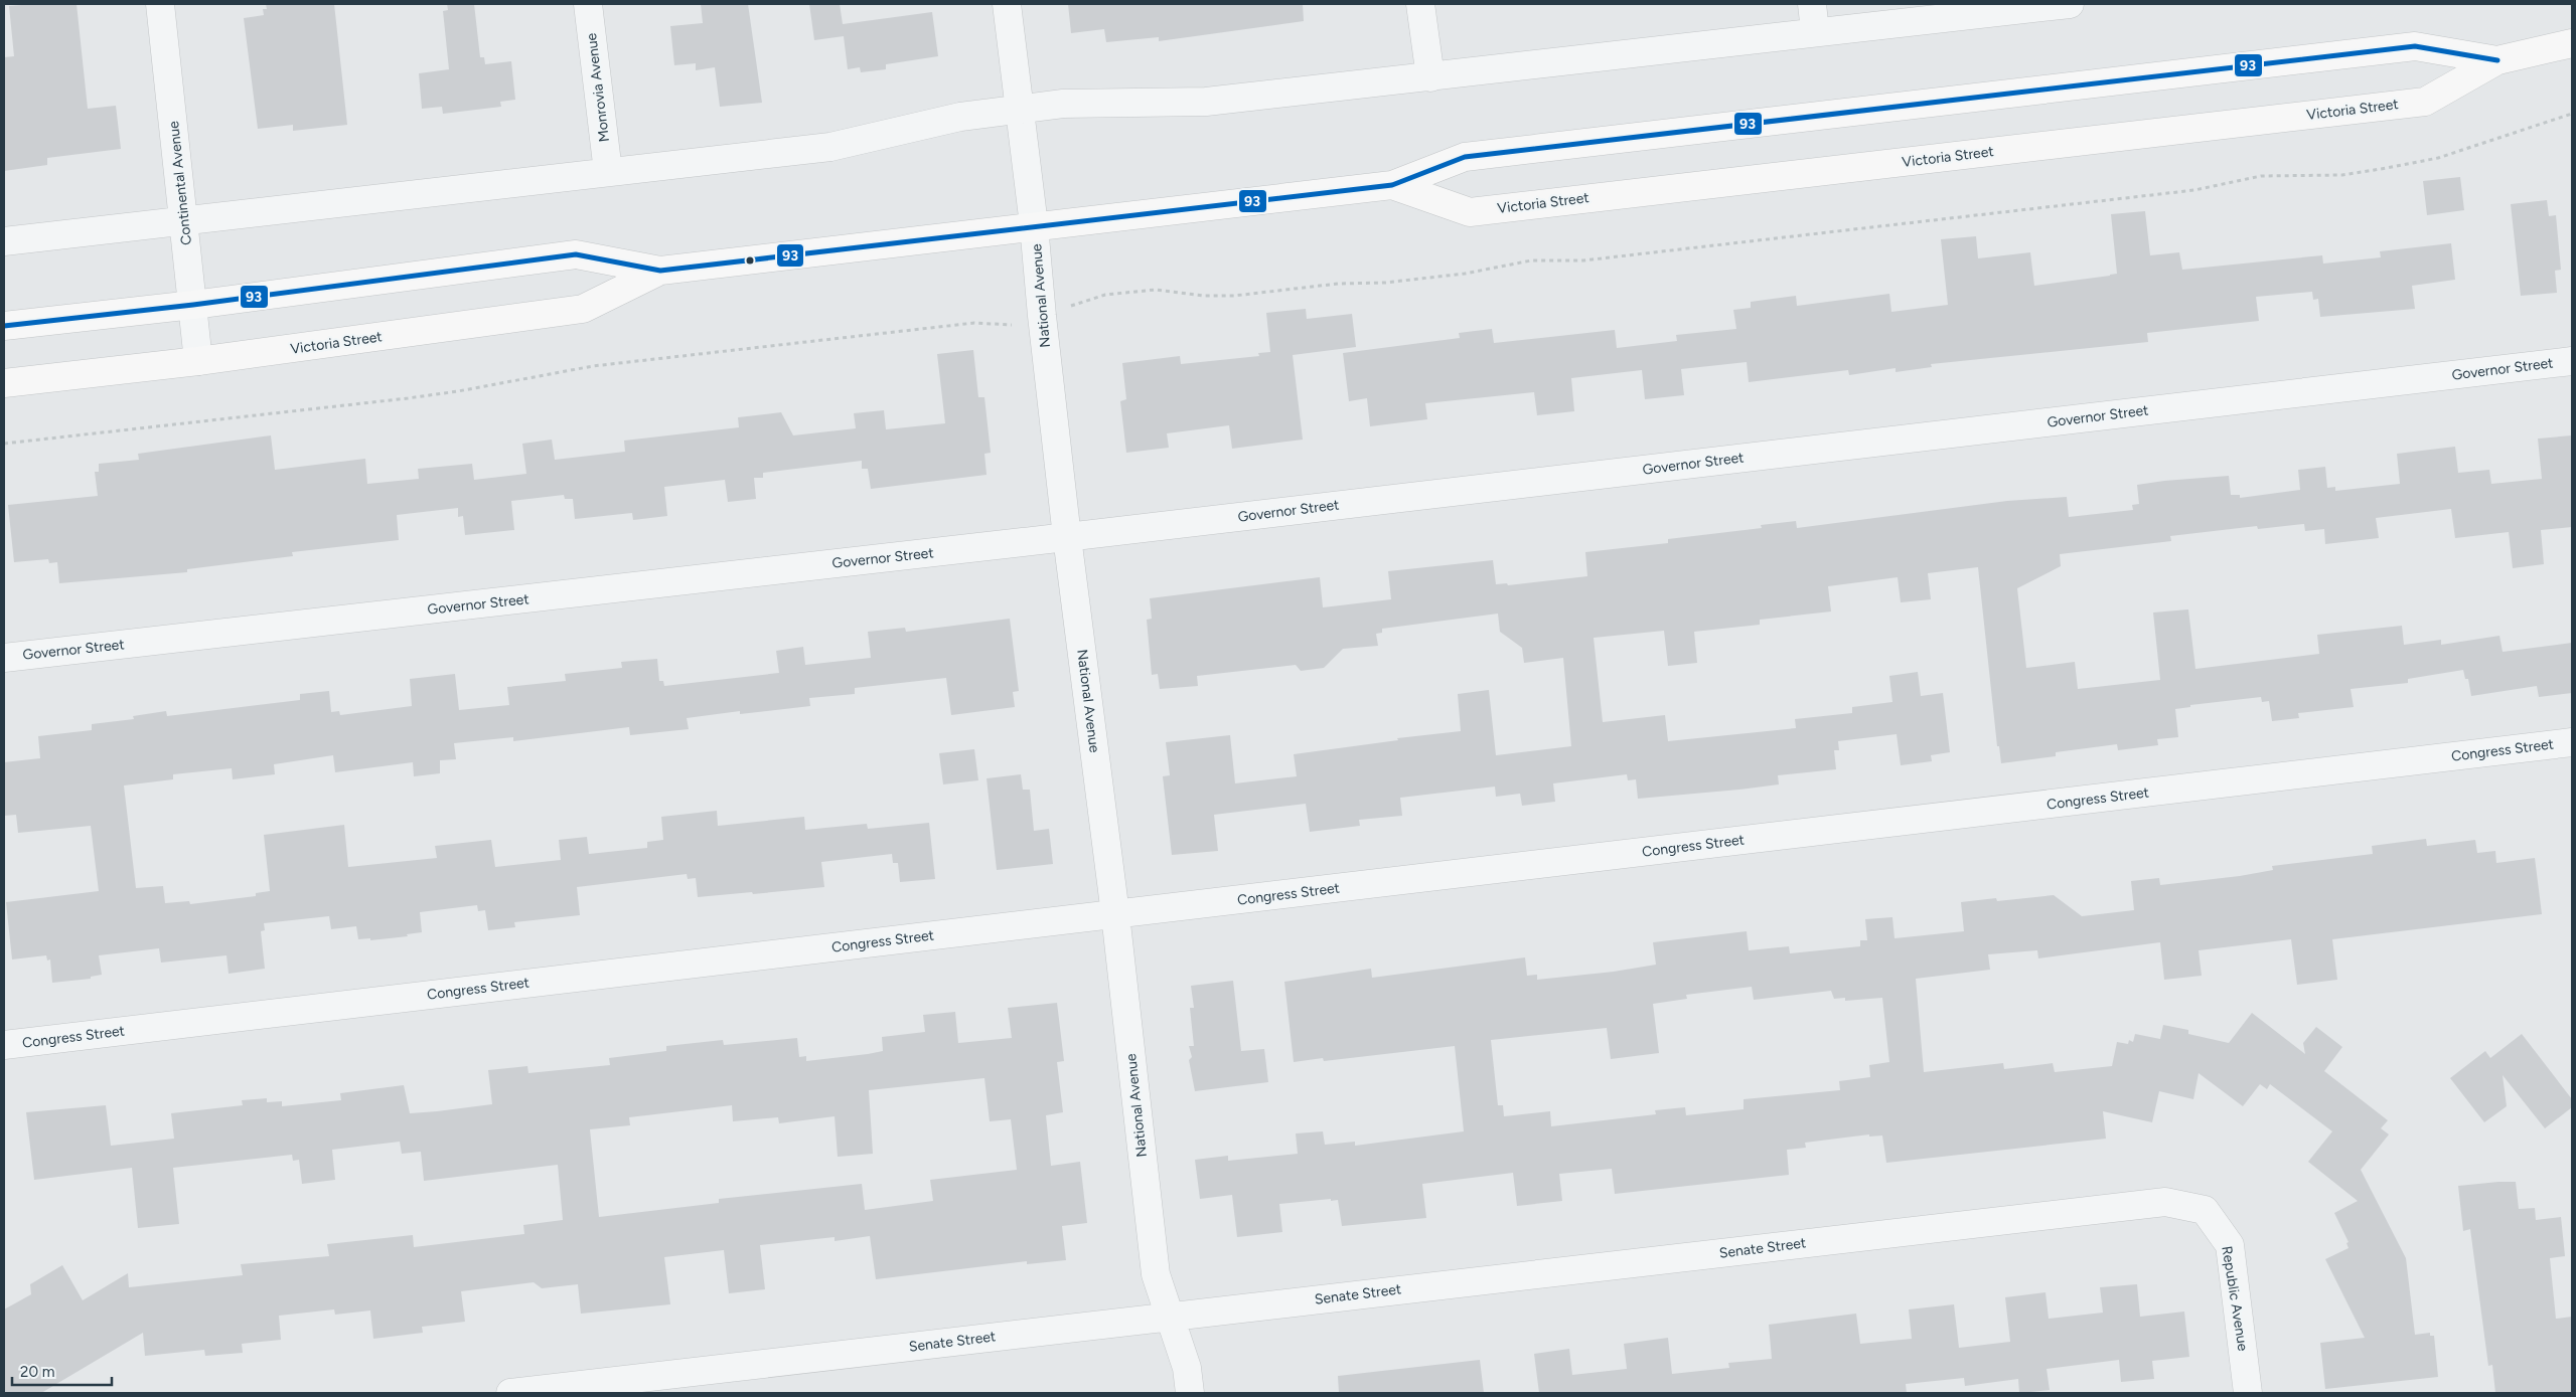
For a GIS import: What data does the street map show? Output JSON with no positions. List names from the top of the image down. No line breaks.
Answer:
{"streets":{"main road":["Victoria Street"],"street":["Monrovia Avenue","Continental Avenue","National Avenue","Governor Street","Congress Street","Senate Street","Republic Avenue"]},"crossings":[["Victoria Street","Continental Avenue"],["Victoria Street","National Avenue"],["National Avenue","Governor Street"],["National Avenue","Congress Street"],["National Avenue","Senate Street"],["Senate Street","Republic Avenue"]],"lines":["transit line 93"],"scale_bar":"20 m"}
